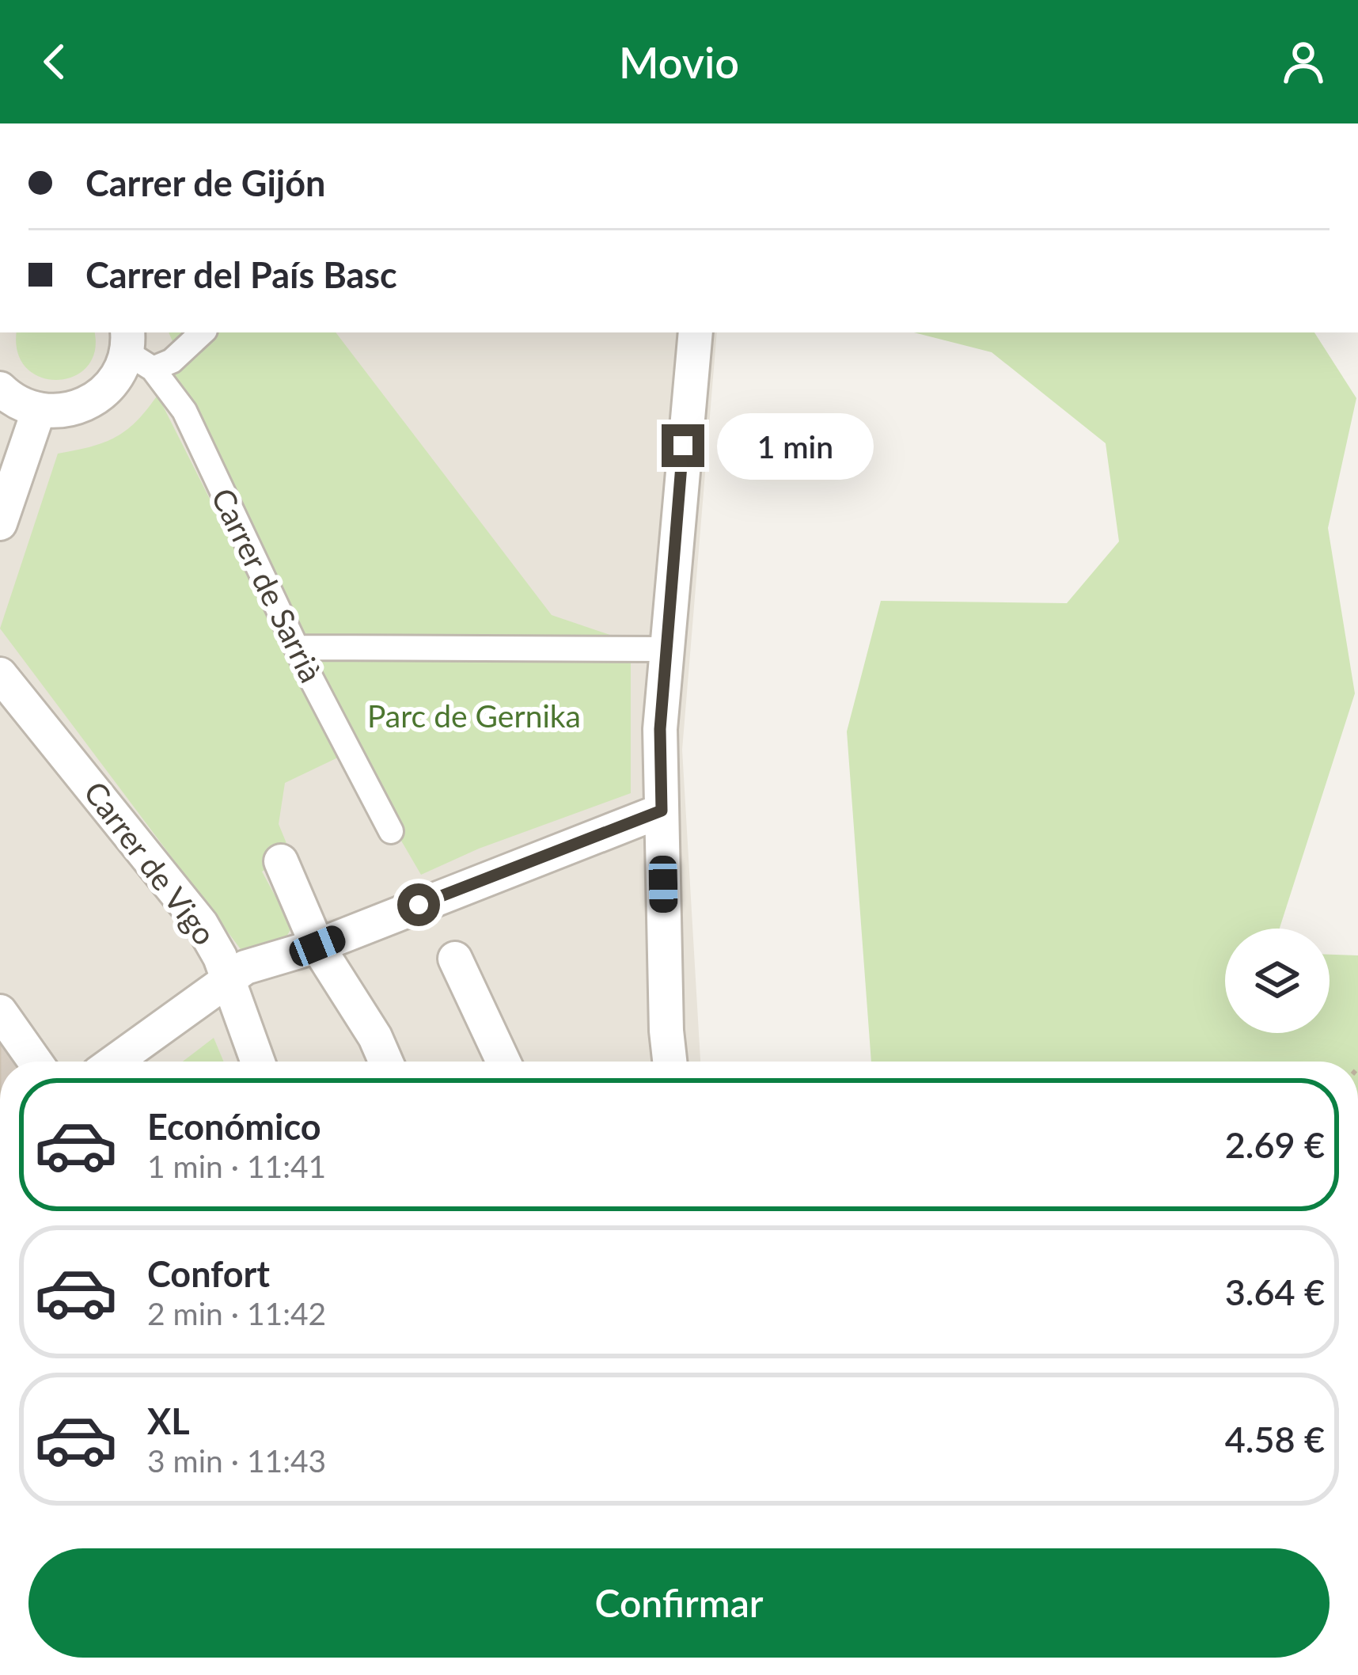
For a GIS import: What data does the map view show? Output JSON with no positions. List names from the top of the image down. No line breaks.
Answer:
{"streets":{"street":["Carrer de Sarrià","Carrer de Vigo"]},"parks":["Parc de Gernika"],"page":{"header":"Movio","banner":["Carrer de Gijón","Carrer del País Basc"],"bubble":"1 min","list":[{"name":"Económico","note":"1 min · 11:41","value":"2.69 €"},{"name":"Confort","note":"2 min · 11:42","value":"3.64 €"},{"name":"XL","note":"3 min · 11:43","value":"4.58 €"}],"buttons":"Confirmar"}}
